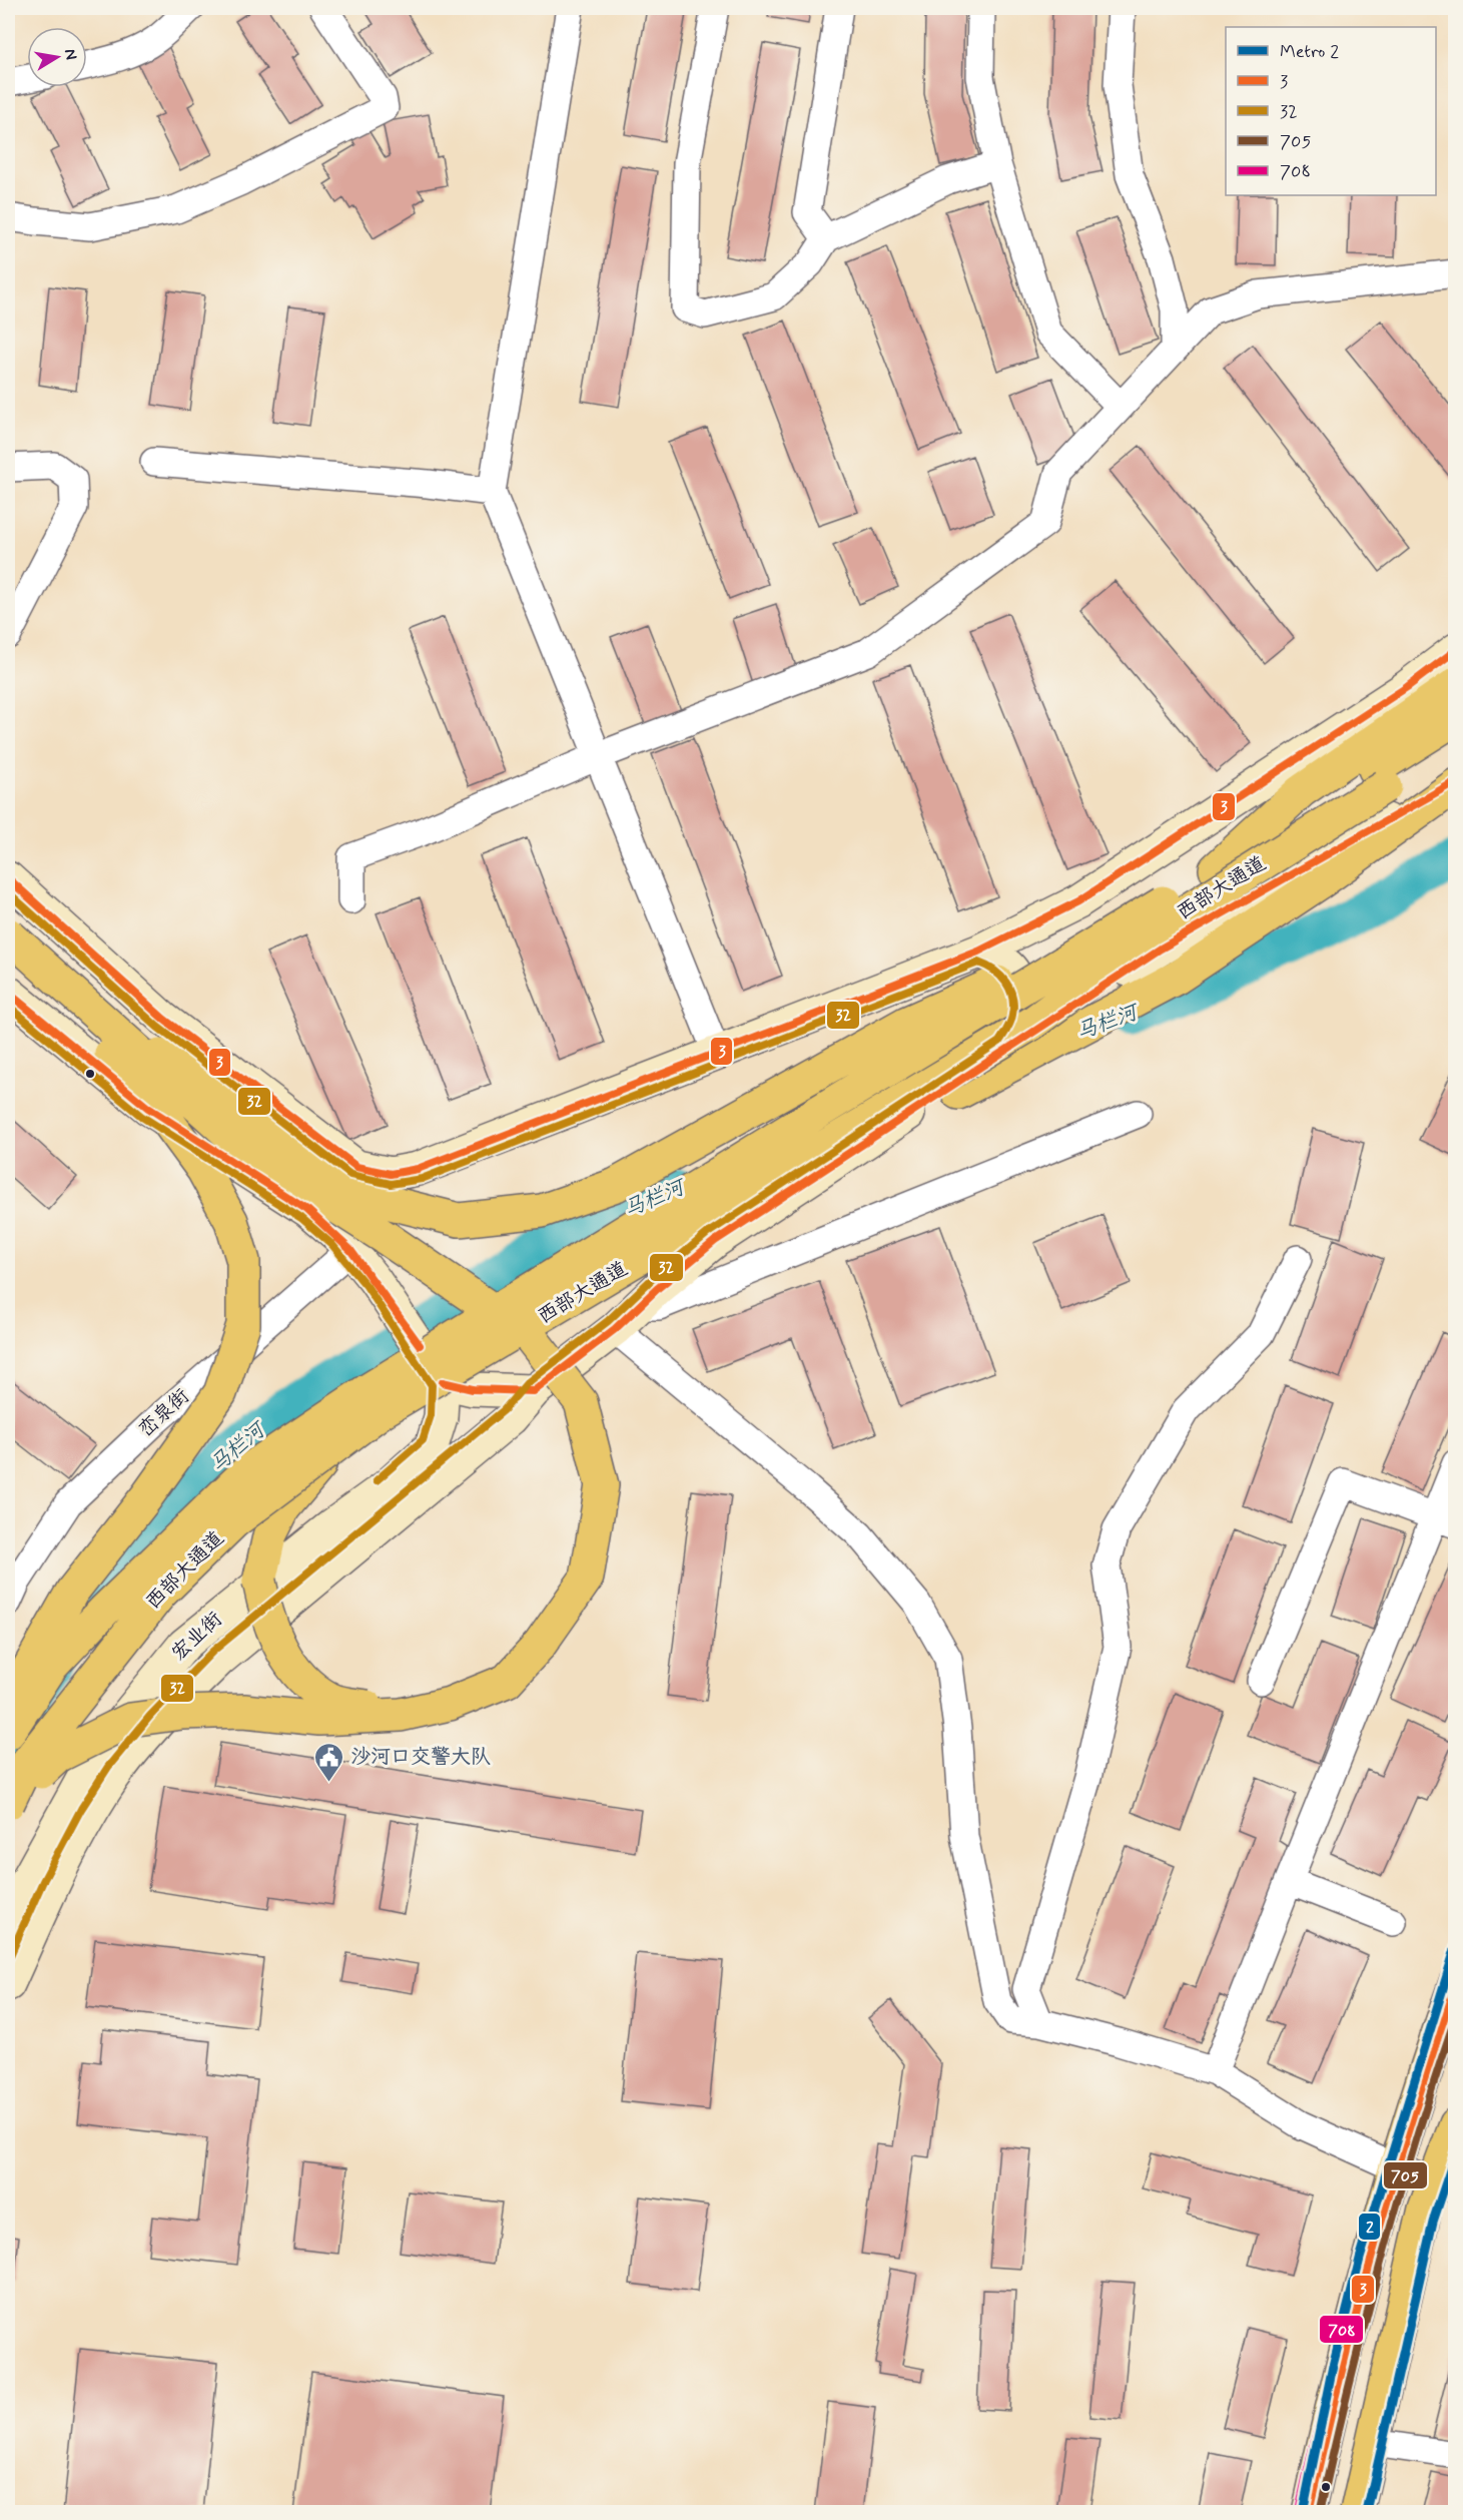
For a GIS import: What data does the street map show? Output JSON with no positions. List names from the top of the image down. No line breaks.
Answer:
{"streets":{"main road":["西部大通道","宏业街"],"street":["峦泉街"]},"water":["马栏河"],"places":{"public building":["沙河口交警大队"]},"lines":["transit line 3","transit line 32","metro line 2","transit line 708","transit line 705"],"legend":["Metro 2","3","32","705","708"],"north":"right"}
